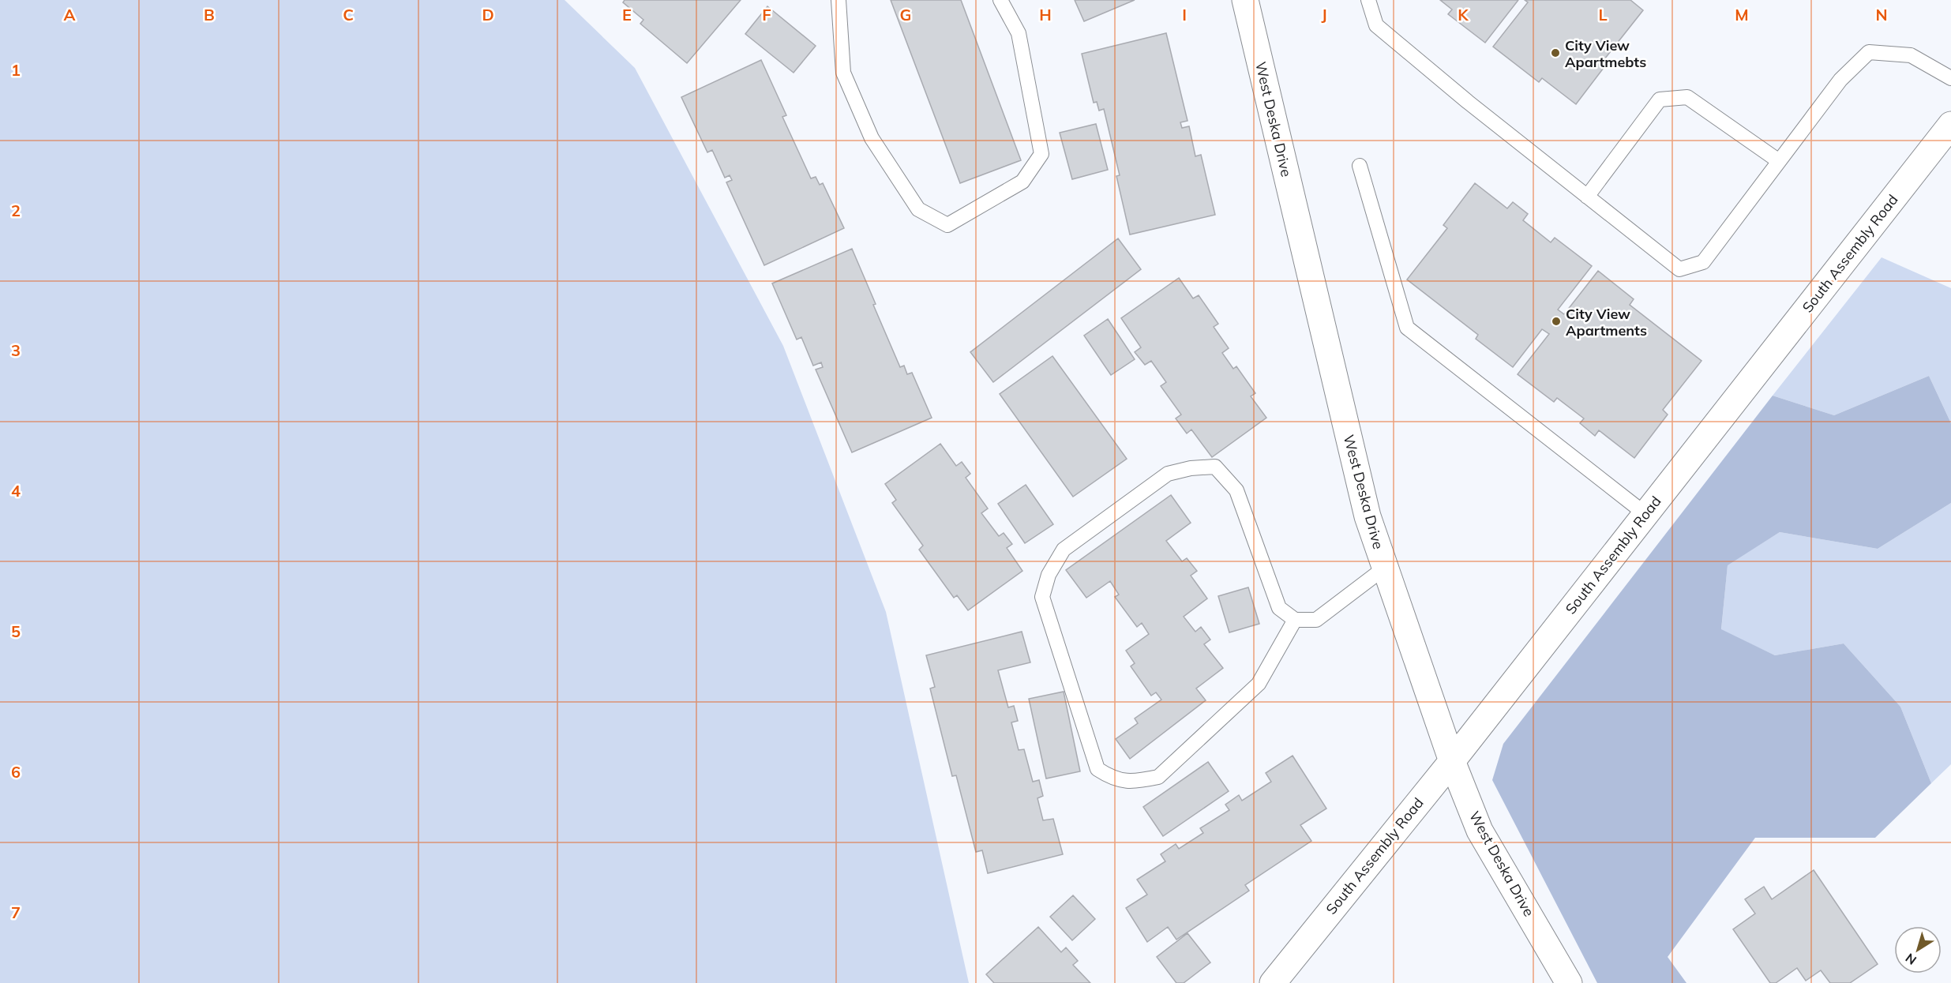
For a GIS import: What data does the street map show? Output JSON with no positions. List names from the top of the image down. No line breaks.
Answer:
{"streets":{"street":["West Deska Drive","South Assembly Road"]},"crossings":[["West Deska Drive","South Assembly Road"]],"places":["City View Apartmebts","City View Apartments"],"north":"bottom left","grid":{"columns":["A","B","C","D","E","F","G","H","I","J","K","L","M","N"],"rows":["1","2","3","4","5","6","7"]}}
